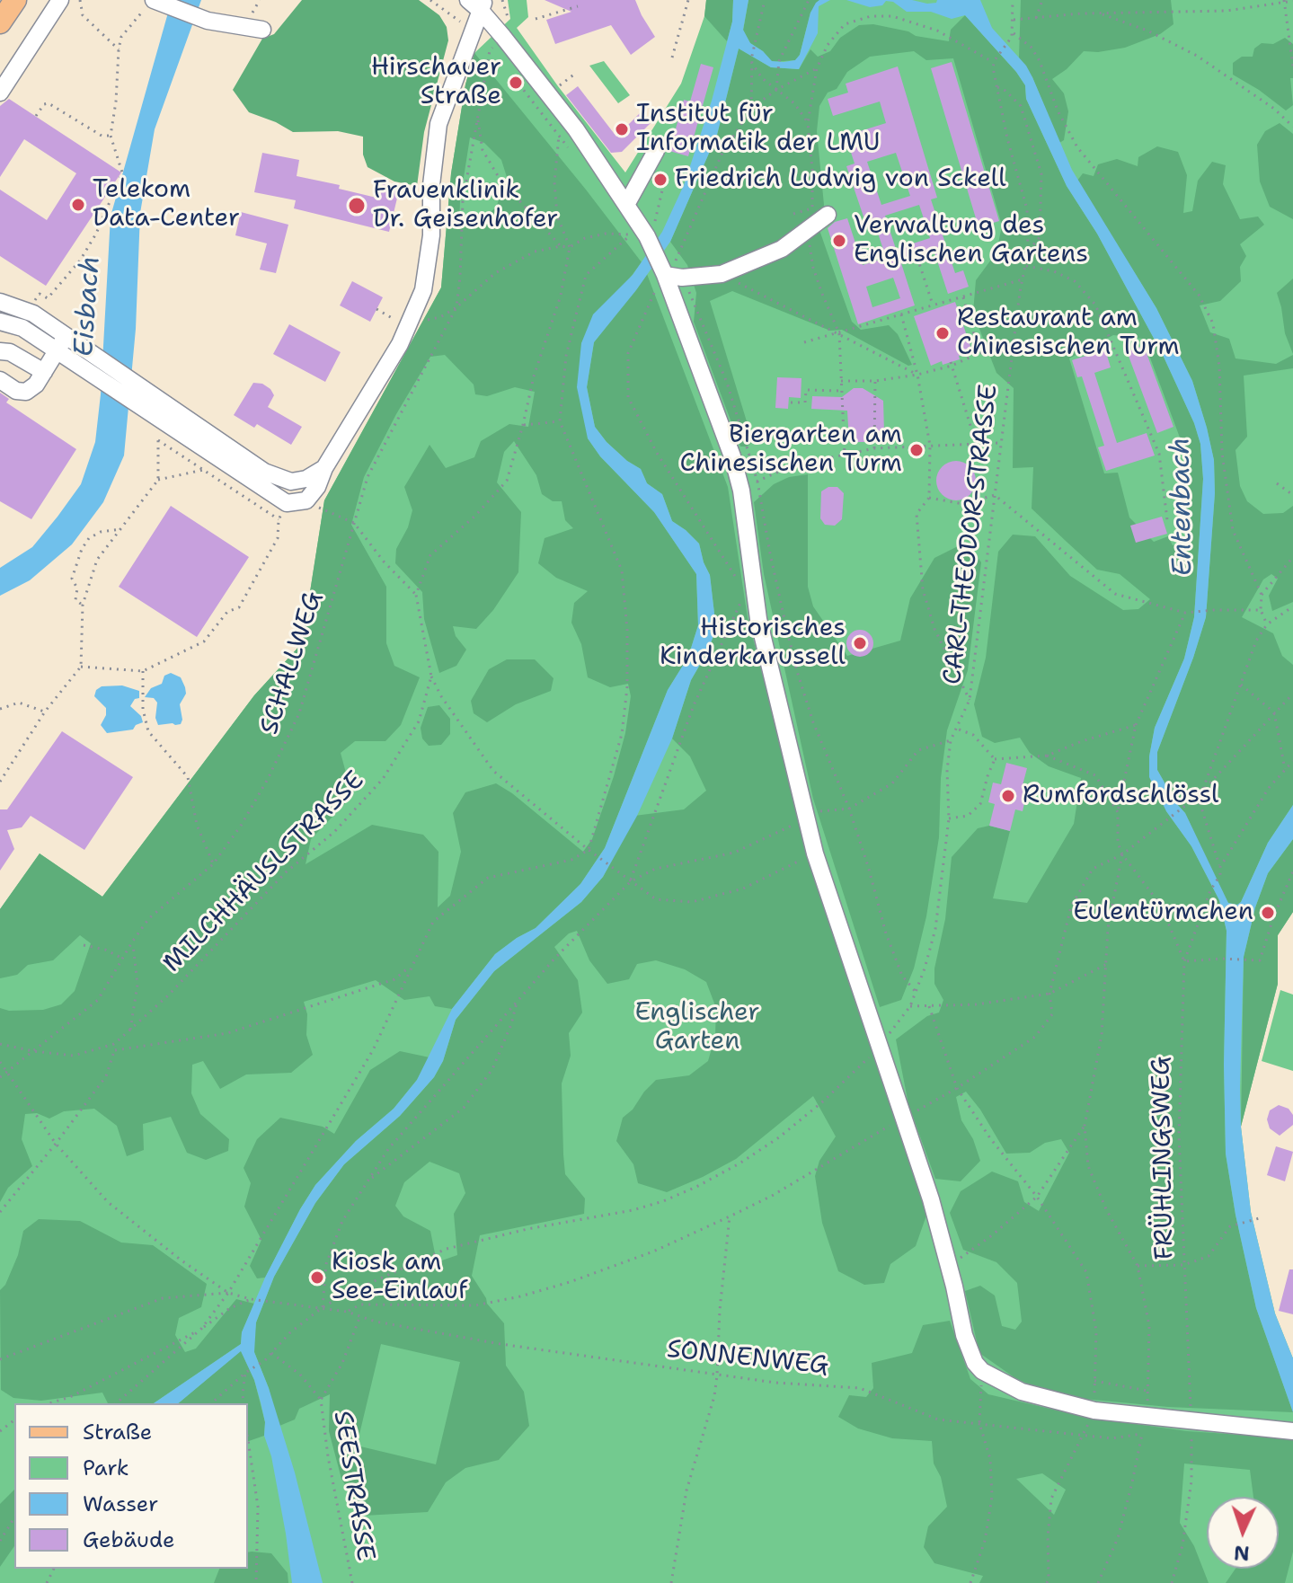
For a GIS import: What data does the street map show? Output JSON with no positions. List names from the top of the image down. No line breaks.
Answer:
{"streets":{"path":["CARL-THEODOR-STRASSE","SCHALLWEG","MILCHHÄUSLSTRASSE","FRÜHLINGSWEG","SONNENWEG","SEESTRASSE"]},"crossings":[["SCHALLWEG","MILCHHÄUSLSTRASSE"],["SONNENWEG","SEESTRASSE"]],"water":["Eisbach","Entenbach"],"parks":["Englischer Garten"],"places":["Hirschauer Straße","Institut für Informatik der LMU","Friedrich Ludwig von Sckell","Telekom Data-Center","Frauenklinik Dr. Geisenhofer","Verwaltung des Englischen Gartens","Restaurant am Chinesischen Turm","Biergarten am Chinesischen Turm","Historisches Kinderkarussell","Rumfordschlössl","Eulentürmchen","Kiosk am See-Einlauf"],"legend":["Straße","Park","Wasser","Gebäude"],"north":"bottom"}
